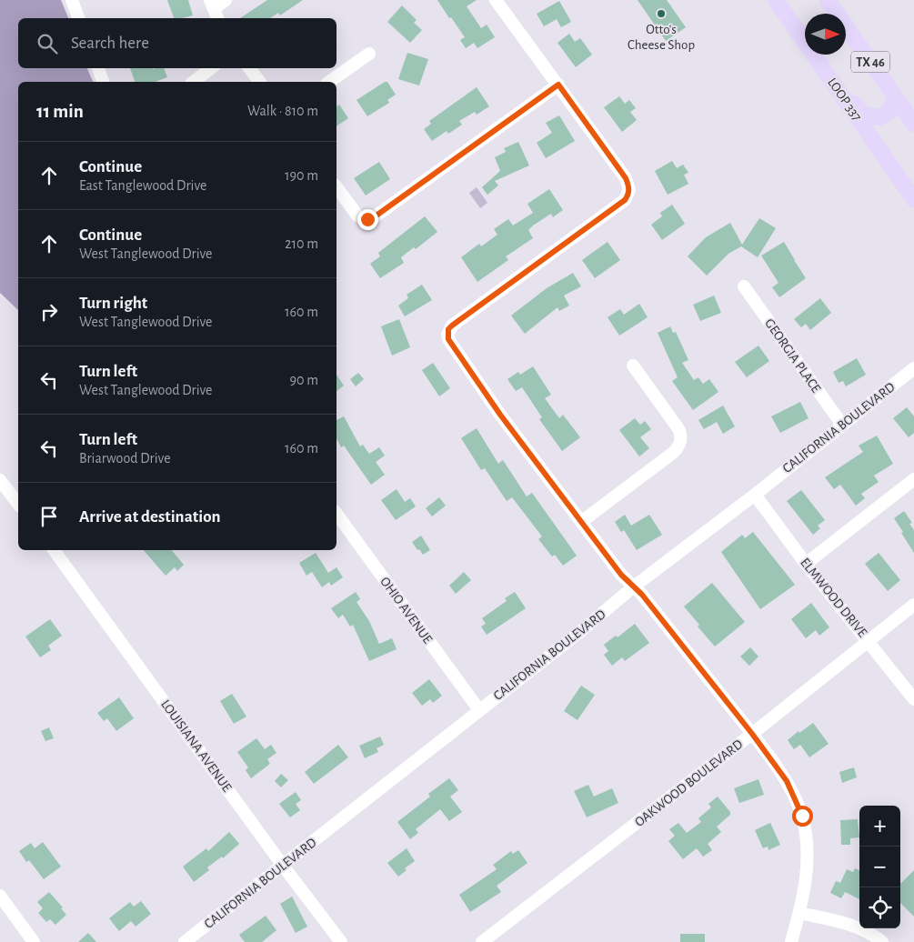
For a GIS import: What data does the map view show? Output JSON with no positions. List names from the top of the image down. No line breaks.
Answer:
{"streets":{"main road":["TX 46","LOOP 337"],"street":["GEORGIA PLACE","CALIFORNIA BOULEVARD","ELMWOOD DRIVE","OHIO AVENUE","LOUISIANA AVENUE","OAKWOOD BOULEVARD"]},"crossings":[["GEORGIA PLACE","CALIFORNIA BOULEVARD"],["CALIFORNIA BOULEVARD","ELMWOOD DRIVE"],["CALIFORNIA BOULEVARD","OHIO AVENUE"],["CALIFORNIA BOULEVARD","LOUISIANA AVENUE"],["ELMWOOD DRIVE","OAKWOOD BOULEVARD"]],"places":["Otto's Cheese Shop"],"north":"right","page":{"search":"Search here","heading":["11 min","Walk · 810 m"],"list":[["Continue","East Tanglewood Drive","190 m"],["Continue","West Tanglewood Drive","210 m"],["Turn right","West Tanglewood Drive","160 m"],["Turn left","West Tanglewood Drive","90 m"],["Turn left","Briarwood Drive","160 m"],"Arrive at destination"],"map_buttons":["+","−"]}}
